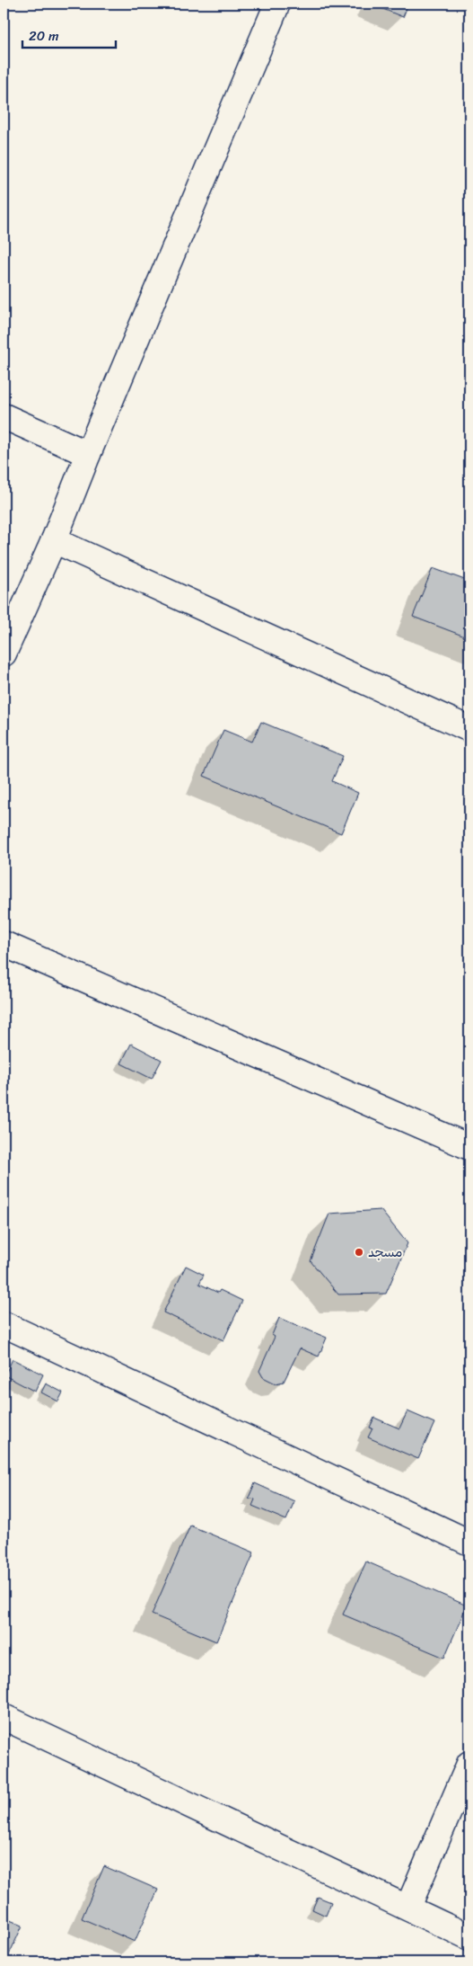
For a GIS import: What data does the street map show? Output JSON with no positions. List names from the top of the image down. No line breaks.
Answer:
{"places":["مسجد"],"scale_bar":"20 m"}
